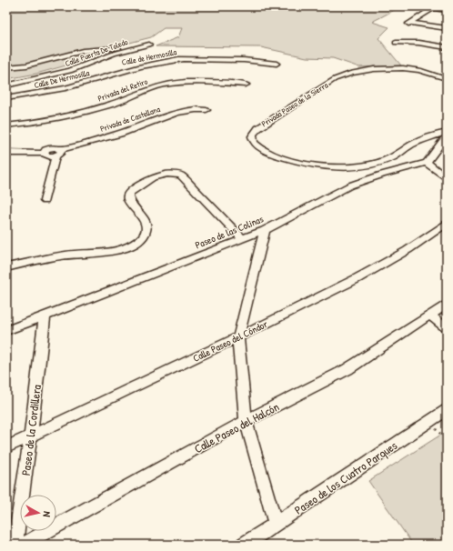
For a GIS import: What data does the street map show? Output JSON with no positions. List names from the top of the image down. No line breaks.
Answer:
{"streets":{"street":["Calle Puerta De Toledo","Calle de Hermosilla","Calle De Hermosilla","Privada del Retiro","Privada Paseo de la Sierra","Privada de Castellana","Paseo de las Colinas","Calle Paseo del Cóndor","Calle Paseo del Halcón","Paseo de la Cordillera","Paseo de los Cuatro Parques"]},"crossings":[["Calle de Hermosilla","Calle De Hermosilla"],["Paseo de las Colinas","Paseo de la Cordillera"],["Calle Paseo del Cóndor","Paseo de la Cordillera"]],"north":"right"}
